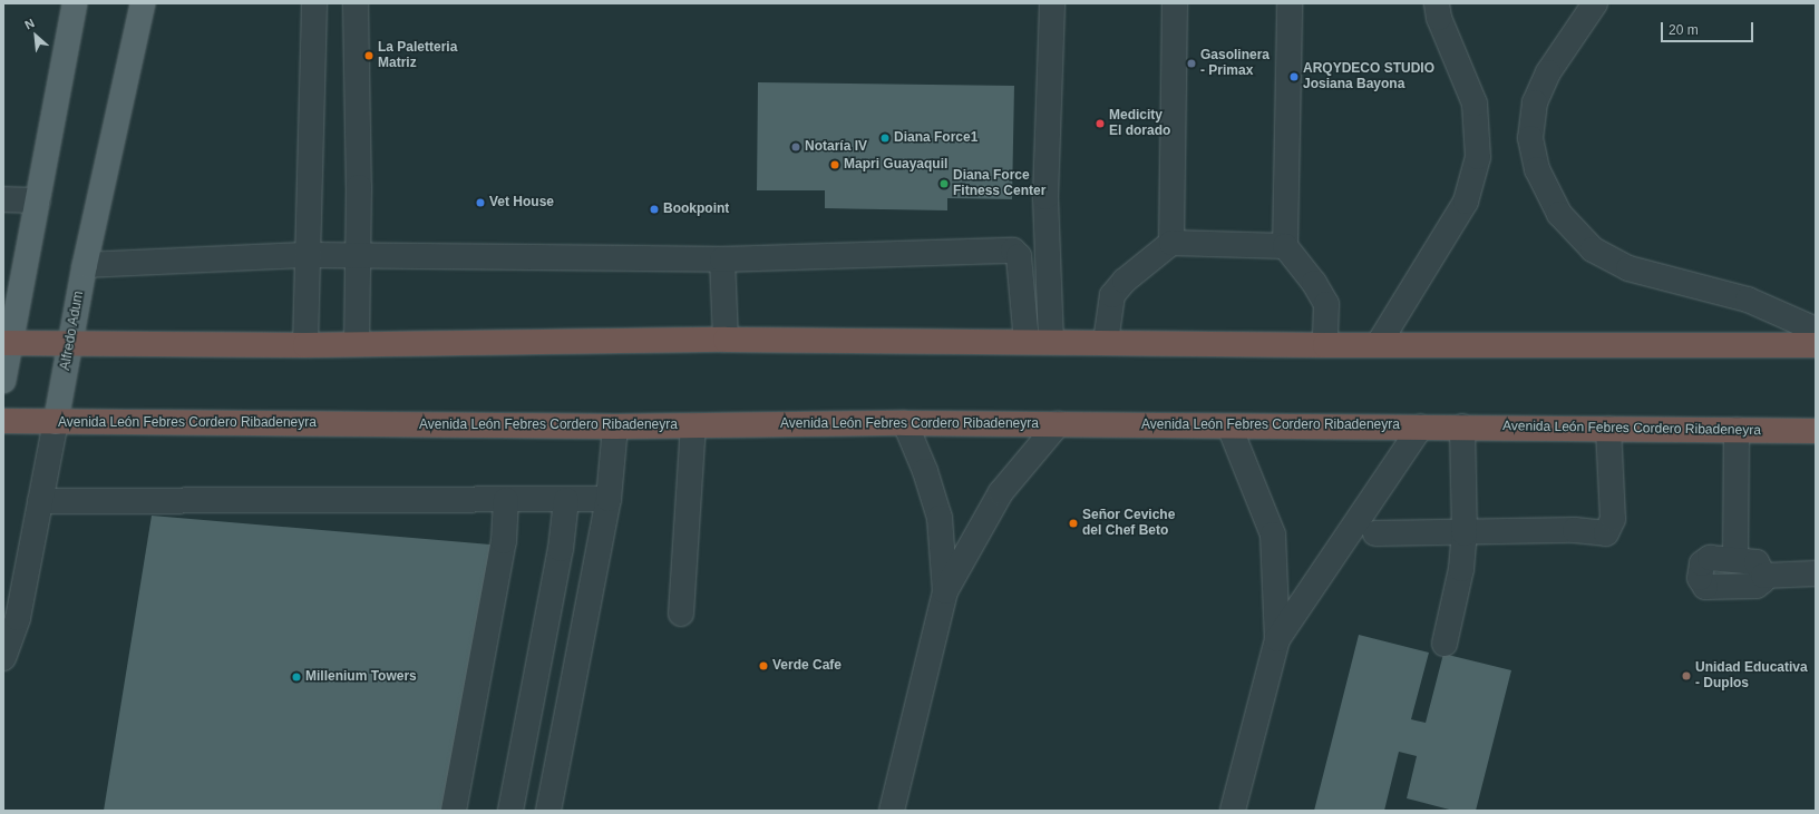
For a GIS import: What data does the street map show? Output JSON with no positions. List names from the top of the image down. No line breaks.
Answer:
{"streets":{"highway":["Avenida León Febres Cordero Ribadeneyra"],"main road":["Alfredo Adum"]},"crossings":[["Alfredo Adum","Avenida León Febres Cordero Ribadeneyra"]],"places":["La Paletteria Matriz","Gasolinera - Primax","ARQYDECO STUDIO Josiana Bayona","Medicity El dorado","Diana Force1","Notaría IV","Mapri Guayaquil","Diana Force Fitness Center","Vet House","Bookpoint","Señor Ceviche del Chef Beto","Verde Cafe","Unidad Educativa - Duplos","Millenium Towers"],"scale_bar":"20 m","north":"top left"}
